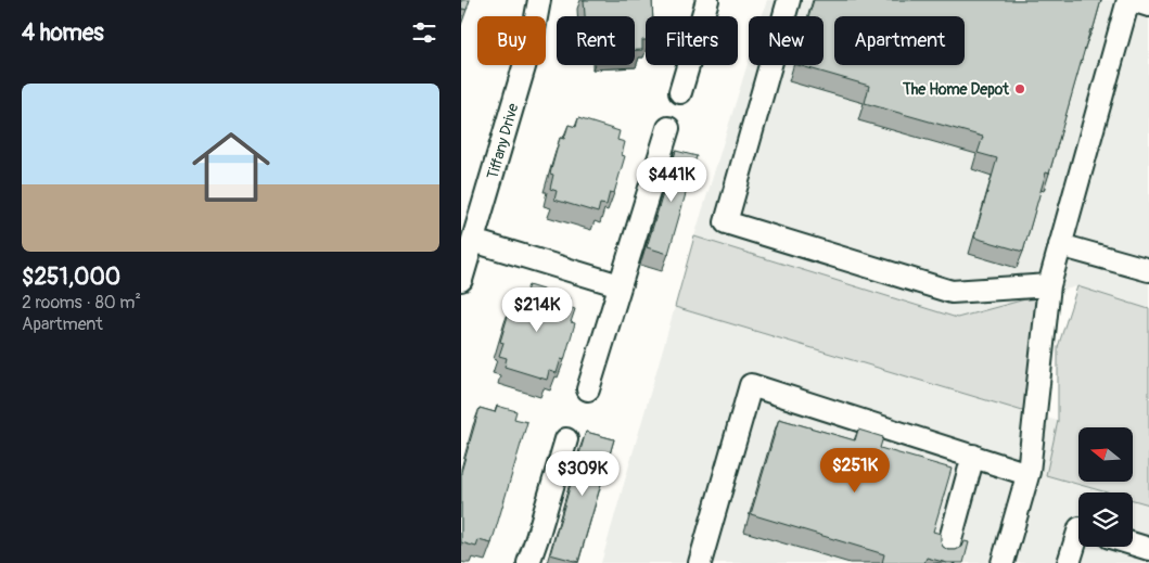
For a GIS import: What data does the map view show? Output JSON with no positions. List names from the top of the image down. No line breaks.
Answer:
{"streets":{"street":["Tiffany Drive"]},"places":["The Home Depot"],"north":"left","page":{"heading":"4 homes","chip":["Buy","Rent","Filters","New","Apartment"],"list":[{"name":"$251,000","note":"2 rooms · 80 m² · Apartment"}],"price":["$441K","$214K","$251K","$309K"]}}
